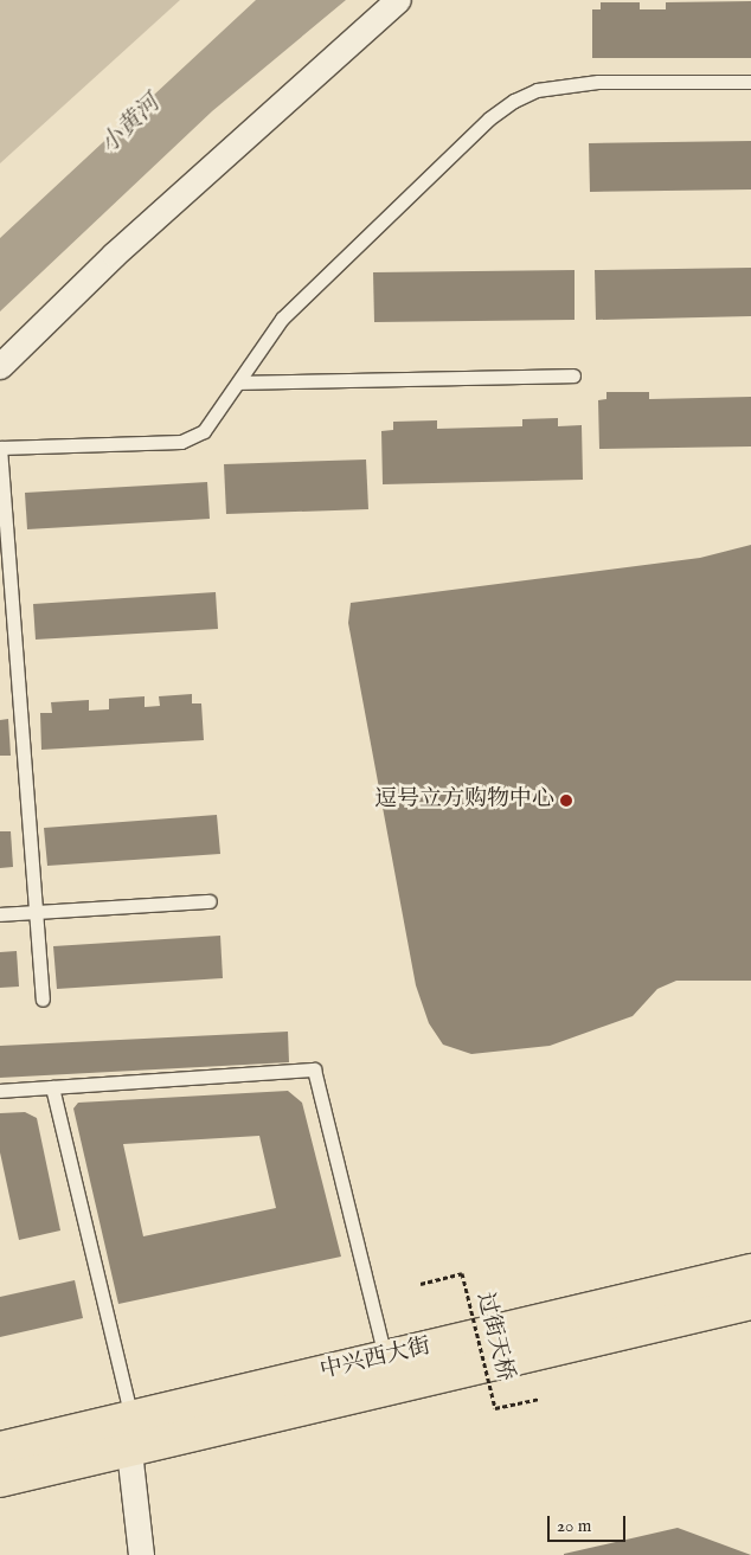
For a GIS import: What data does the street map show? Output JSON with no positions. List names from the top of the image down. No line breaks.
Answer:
{"streets":{"main road":["中兴西大街"],"path":["过街天桥"]},"water":["小黄河"],"places":["逗号立方购物中心"],"scale_bar":"20 m"}
